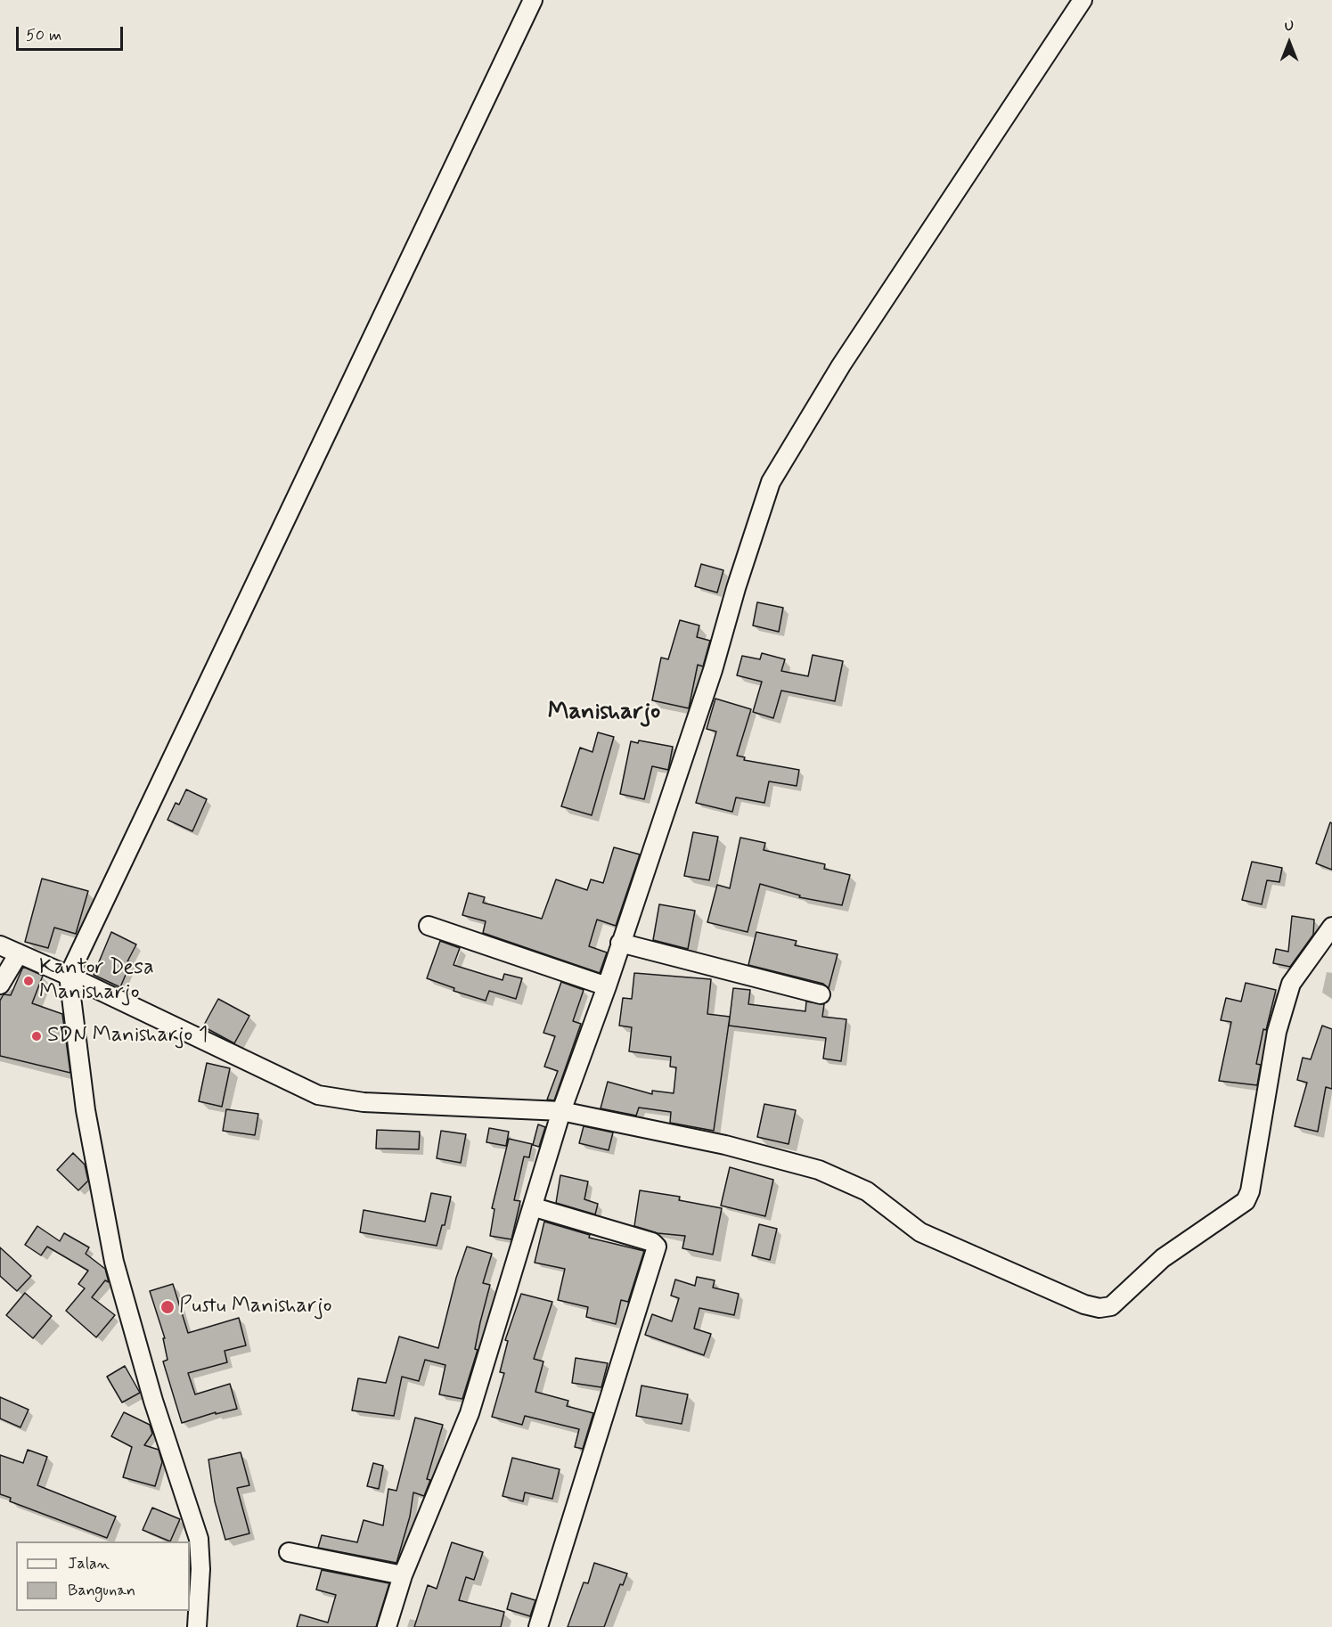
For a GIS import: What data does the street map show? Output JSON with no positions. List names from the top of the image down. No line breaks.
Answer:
{"districts":["Manisharjo"],"places":["Kantor Desa Manisharjo","SDN Manisharjo 1","Pustu Manisharjo"],"legend":["Jalan","Bangunan"],"scale_bar":"50 m","north":"top"}
